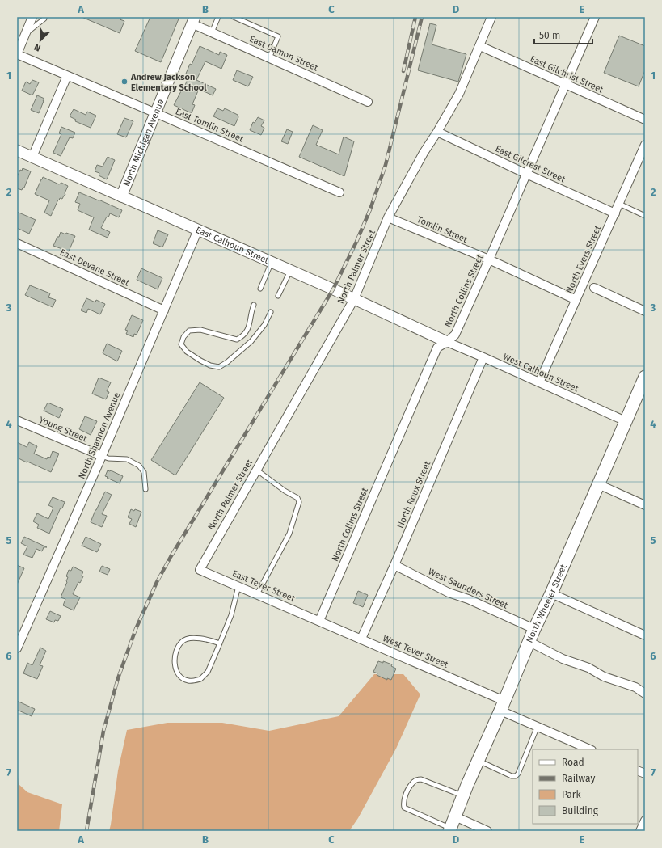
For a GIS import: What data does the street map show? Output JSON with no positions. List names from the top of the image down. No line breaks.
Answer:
{"streets":{"main road":["North Wheeler Street"],"street":["East Damon Street","East Gilchrist Street","East Tomlin Street","North Michigan Avenue","East Gilcrest Street","Tomlin Street","East Calhoun Street","North Evers Street","North Palmer Street","East Devane Street","North Collins Street","West Calhoun Street","Young Street","North Shannon Avenue","North Roux Street","East Tever Street","West Saunders Street","West Tever Street"]},"crossings":[["East Damon Street","North Michigan Avenue"],["East Gilchrist Street","North Palmer Street"],["East Gilchrist Street","North Collins Street"],["East Tomlin Street","North Michigan Avenue"],["North Michigan Avenue","East Calhoun Street"],["East Gilcrest Street","North Evers Street"],["East Gilcrest Street","North Palmer Street"],["East Gilcrest Street","North Collins Street"],["Tomlin Street","North Evers Street"],["Tomlin Street","North Palmer Street"],["Tomlin Street","North Collins Street"],["East Calhoun Street","North Palmer Street"],["East Calhoun Street","North Collins Street"],["East Calhoun Street","West Calhoun Street"],["East Calhoun Street","North Shannon Avenue"],["North Evers Street","West Calhoun Street"],["North Palmer Street","East Tever Street"],["East Devane Street","North Shannon Avenue"],["North Collins Street","West Calhoun Street"],["North Collins Street","East Tever Street"],["North Collins Street","West Tever Street"],["West Calhoun Street","North Roux Street"],["West Calhoun Street","North Wheeler Street"],["Young Street","North Shannon Avenue"],["North Roux Street","West Saunders Street"],["North Roux Street","West Tever Street"],["East Tever Street","West Tever Street"],["West Saunders Street","North Wheeler Street"],["North Wheeler Street","West Tever Street"]],"places":["Andrew Jackson Elementary School"],"legend":["Road","Railway","Park","Building"],"scale_bar":"50 m","north":"bottom left","grid":{"columns":["A","B","C","D","E"],"rows":["1","2","3","4","5","6","7"]}}
